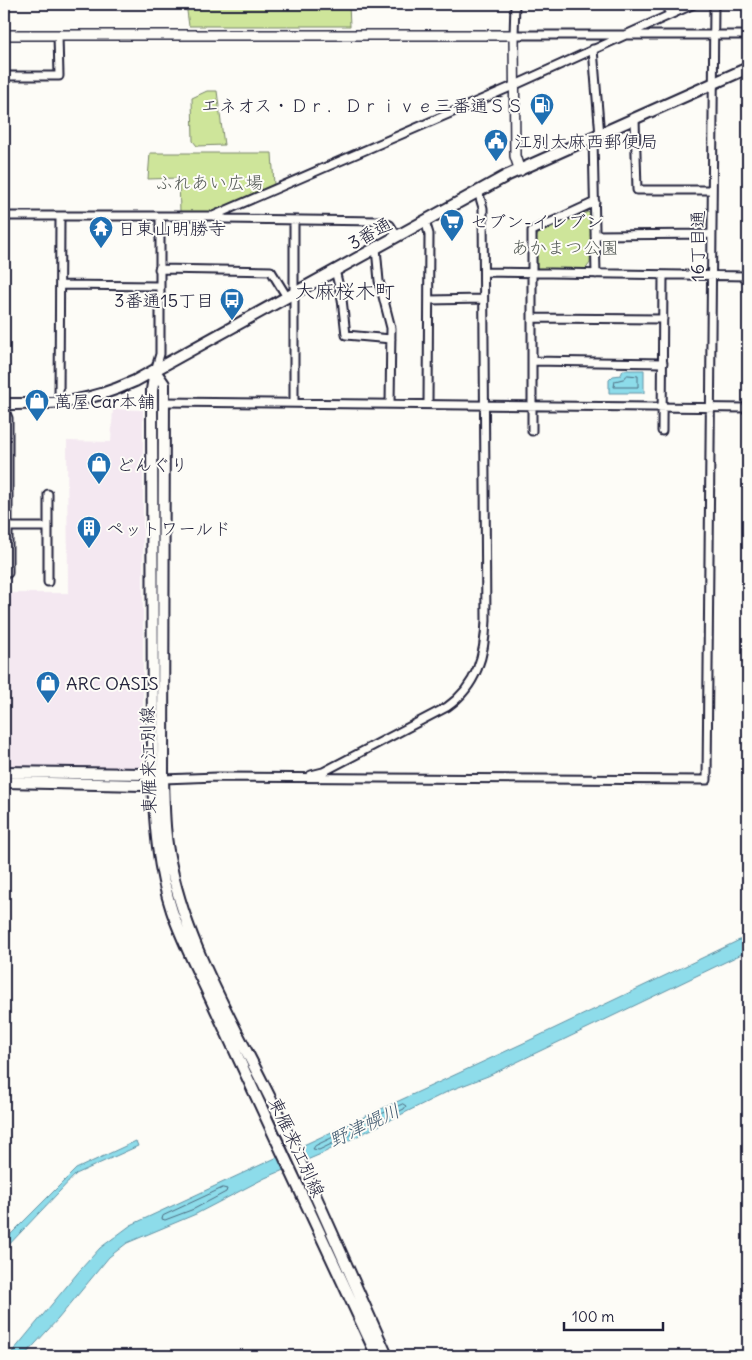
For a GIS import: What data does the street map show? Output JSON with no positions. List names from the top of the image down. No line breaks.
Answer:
{"streets":{"main road":["3番通","東雁来江別線"],"street":["16丁目通"]},"crossings":[["3番通","16丁目通"],["3番通","東雁来江別線"]],"districts":["大麻桜木町"],"water":["野津幌川"],"parks":["ふれあい広場","あかまつ公園"],"places":{"fuel station":["エネオス・Ｄｒ．Ｄｒｉｖｅ三番通ＳＳ"],"public building":["江別大麻西郵便局"],"supermarket":["セブン-イレブン"],"temple":["日東山明勝寺"],"bus stop":["3番通15丁目"],"shop":["萬屋Car本舗","どんぐり","ARC OASIS"],"building":["ペットワールド"]},"scale_bar":"100 m"}
